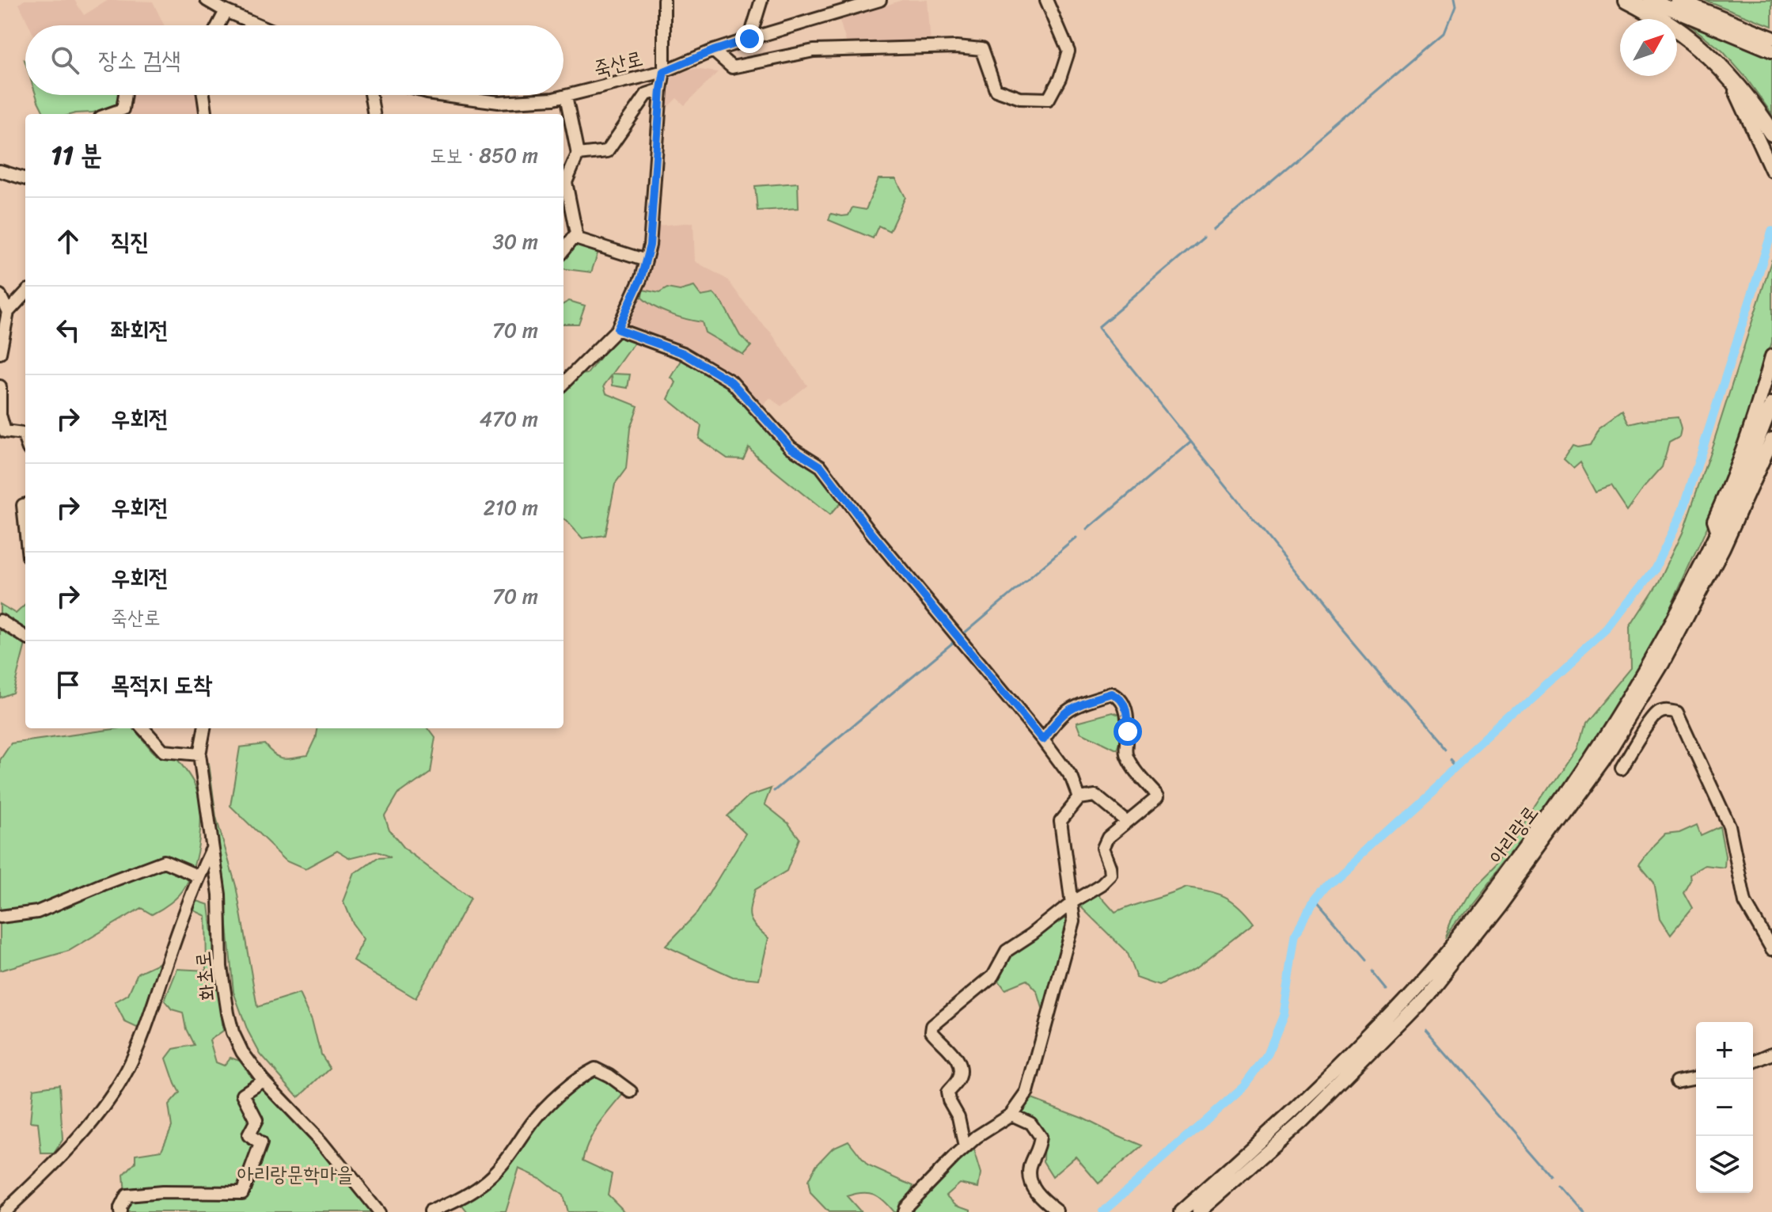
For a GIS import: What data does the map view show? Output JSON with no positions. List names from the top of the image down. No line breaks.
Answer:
{"streets":{"main road":["아리랑로"],"street":["죽산로","화초로"]},"parks":["아리랑문학마을"],"north":"top right","page":{"search":"장소 검색","heading":["11 분","도보 · 850 m"],"list":[["직진","30 m"],["좌회전","70 m"],["우회전","470 m"],["우회전","210 m"],["우회전","죽산로","70 m"],"목적지 도착"],"map_buttons":["+","−"]}}
